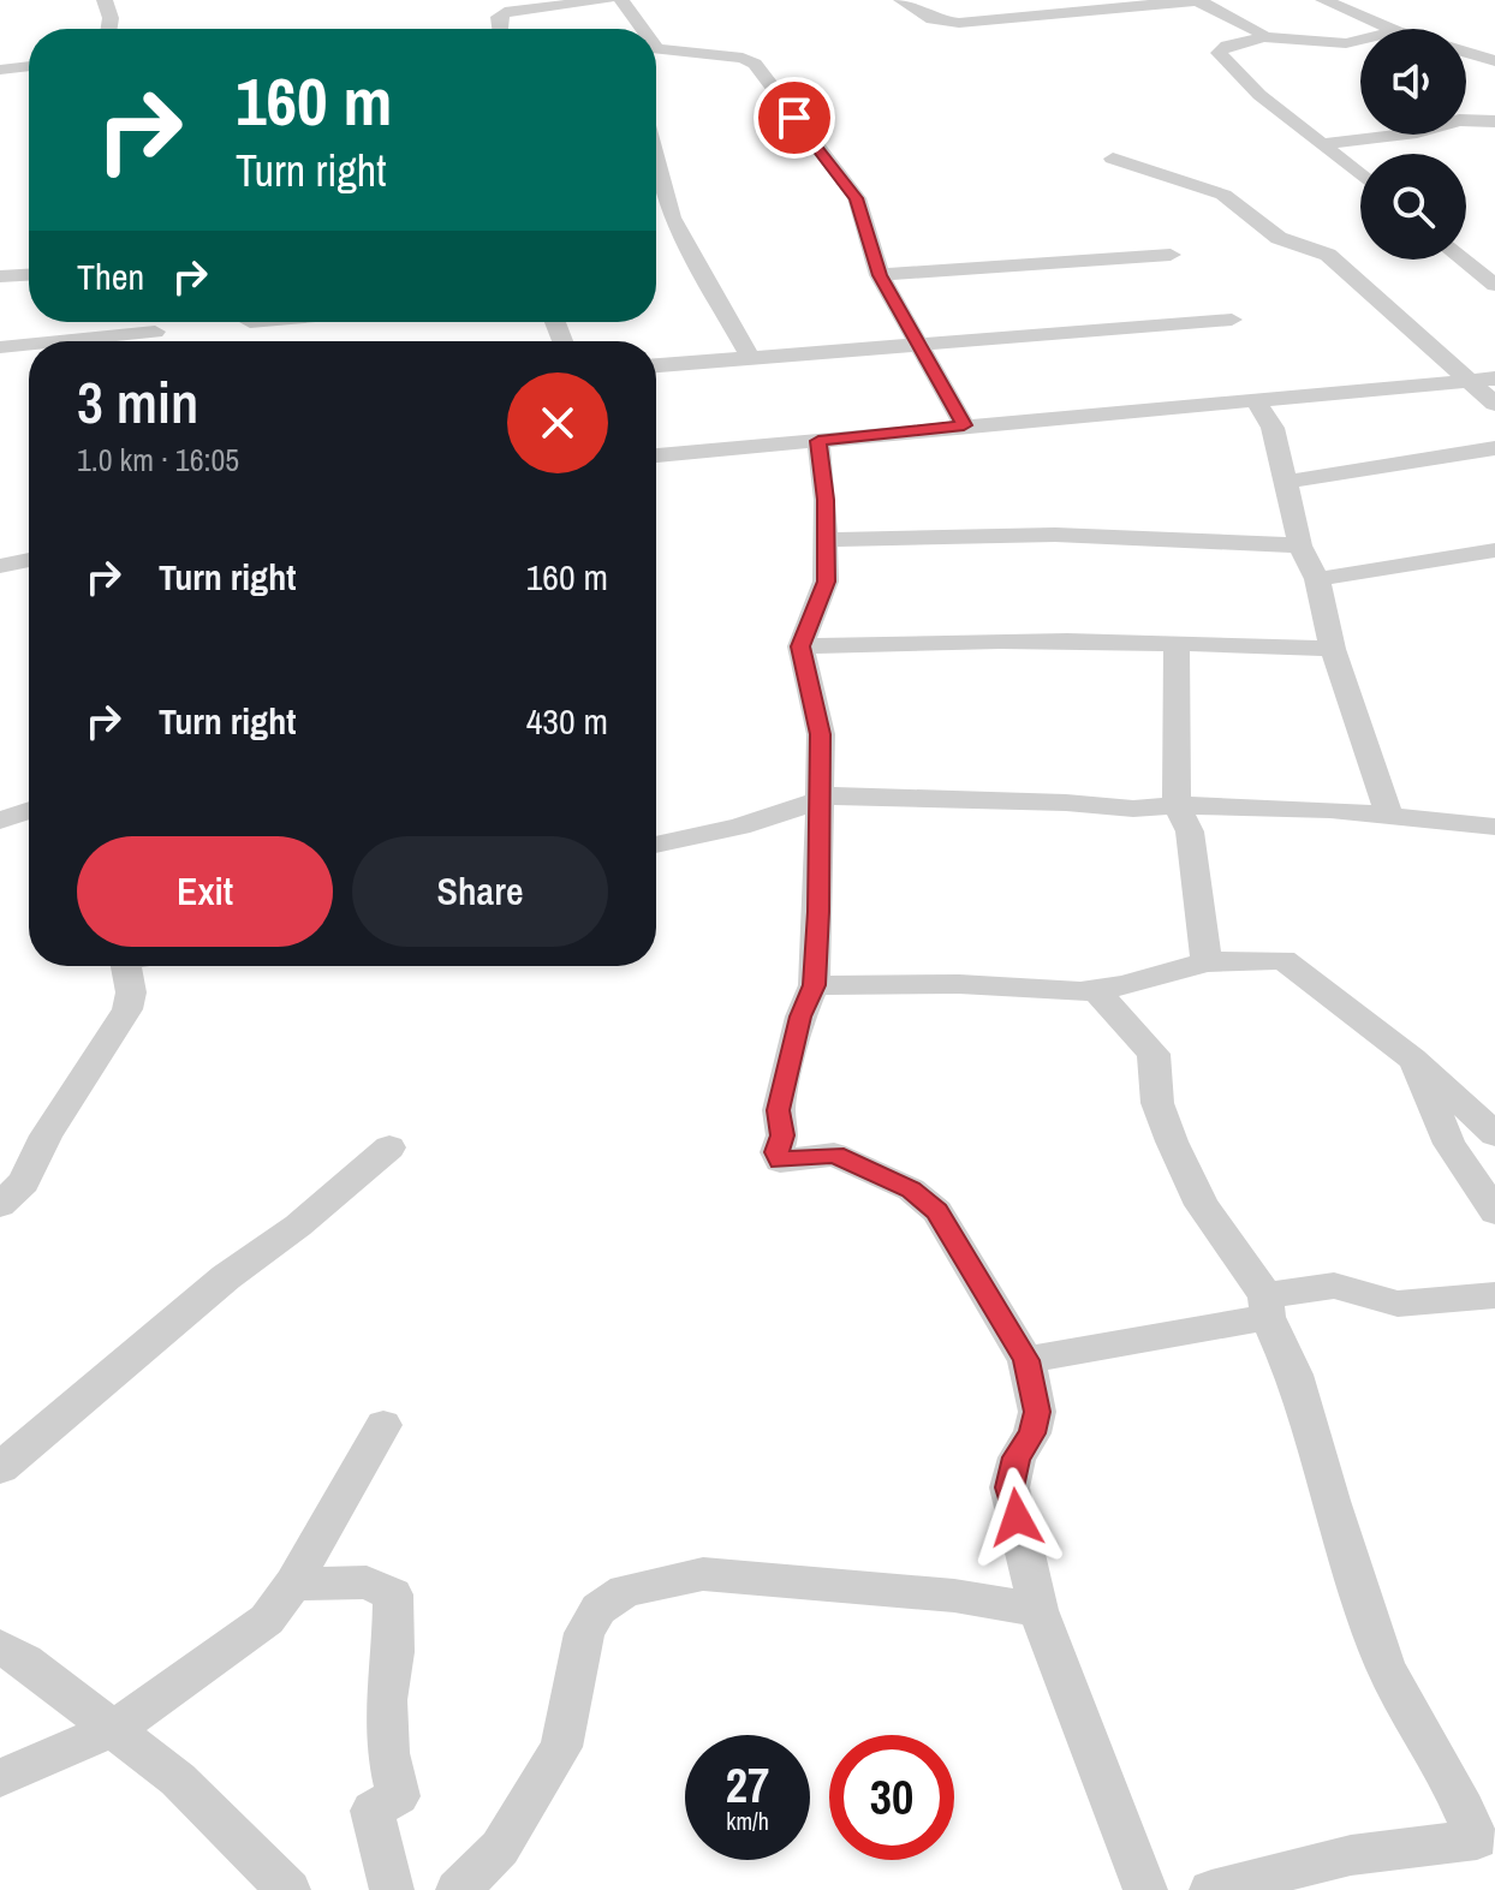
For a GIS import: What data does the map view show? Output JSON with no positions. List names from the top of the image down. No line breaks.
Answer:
{"page":{"turn":["160 m","Turn right"],"then":"Then","heading":["3 min","1.0 km · 16:05"],"list":[{"name":"Turn right","value":"160 m"},{"name":"Turn right","value":"430 m"}],"buttons":["Exit","Share"],"speed":"27 km/h","limit":"30"}}
